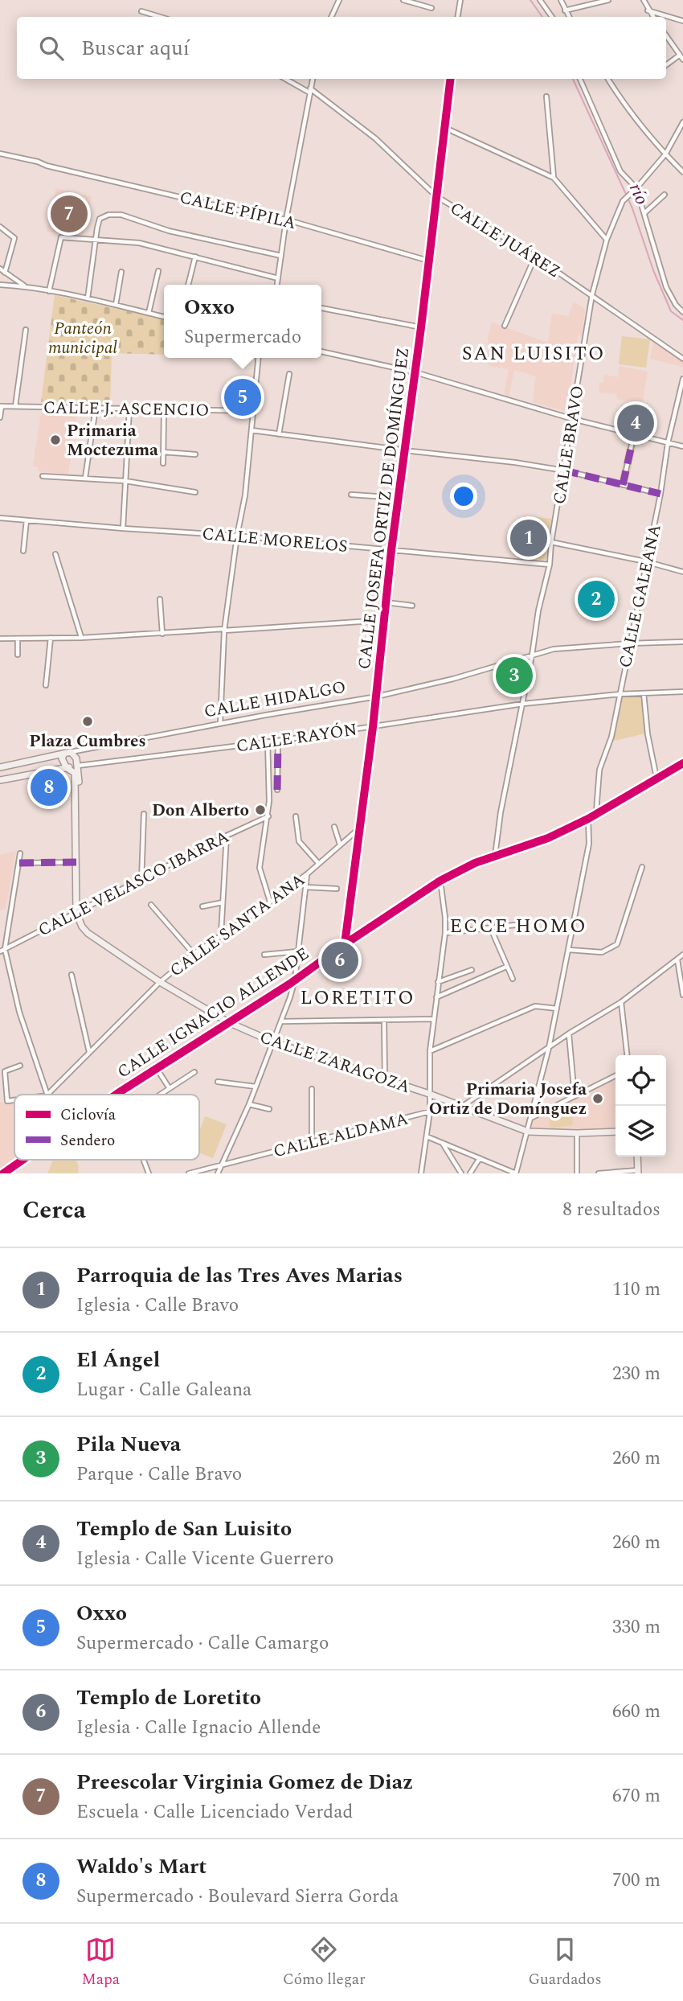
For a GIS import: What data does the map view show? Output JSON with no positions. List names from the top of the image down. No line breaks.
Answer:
{"streets":{"street":["CALLE PÍPILA","CALLE JUÁREZ","CALLE J. ASCENCIO","CALLE BRAVO","CALLE JOSEFA ORTIZ DE DOMÍNGUEZ","CALLE MORELOS","CALLE GALEANA","CALLE HIDALGO","CALLE RAYÓN","CALLE VELASCO IBARRA","CALLE SANTA ANA","CALLE IGNACIO ALLENDE","CALLE ZARAGOZA","CALLE ALDAMA"]},"crossings":[["CALLE PÍPILA","CALLE JOSEFA ORTIZ DE DOMÍNGUEZ"],["CALLE JUÁREZ","CALLE BRAVO"],["CALLE JUÁREZ","CALLE JOSEFA ORTIZ DE DOMÍNGUEZ"],["CALLE BRAVO","CALLE MORELOS"],["CALLE BRAVO","CALLE HIDALGO"],["CALLE BRAVO","CALLE RAYÓN"],["CALLE BRAVO","CALLE IGNACIO ALLENDE"],["CALLE JOSEFA ORTIZ DE DOMÍNGUEZ","CALLE MORELOS"],["CALLE JOSEFA ORTIZ DE DOMÍNGUEZ","CALLE HIDALGO"],["CALLE JOSEFA ORTIZ DE DOMÍNGUEZ","CALLE RAYÓN"],["CALLE JOSEFA ORTIZ DE DOMÍNGUEZ","CALLE SANTA ANA"],["CALLE JOSEFA ORTIZ DE DOMÍNGUEZ","CALLE IGNACIO ALLENDE"],["CALLE GALEANA","CALLE HIDALGO"],["CALLE GALEANA","CALLE RAYÓN"],["CALLE GALEANA","CALLE IGNACIO ALLENDE"],["CALLE HIDALGO","CALLE ZARAGOZA"],["CALLE RAYÓN","CALLE ZARAGOZA"],["CALLE VELASCO IBARRA","CALLE ZARAGOZA"],["CALLE SANTA ANA","CALLE ZARAGOZA"],["CALLE IGNACIO ALLENDE","CALLE ZARAGOZA"],["CALLE ZARAGOZA","CALLE ALDAMA"]],"districts":["SAN LUISITO","ECCE HOMO","LORETITO"],"water":["río"],"parks":["Panteón municipal"],"places":["Primaria Moctezuma","Plaza Cumbres","Don Alberto","Primaria Josefa Ortiz de Domínguez"],"legend":["Ciclovía","Sendero"],"page":{"search":"Buscar aquí","pins":["7","5","4","1","2","3","8","6"],"popup":["Oxxo","Supermercado"],"heading":["Cerca","8 resultados"],"list":[{"mark":"1","name":"Parroquia de las Tres Aves Marias","note":"Iglesia · Calle Bravo","value":"110 m"},{"mark":"2","name":"El Ángel","note":"Lugar · Calle Galeana","value":"230 m"},{"mark":"3","name":"Pila Nueva","note":"Parque · Calle Bravo","value":"260 m"},{"mark":"4","name":"Templo de San Luisito","note":"Iglesia · Calle Vicente Guerrero","value":"260 m"},{"mark":"5","name":"Oxxo","note":"Supermercado · Calle Camargo","value":"330 m"},{"mark":"6","name":"Templo de Loretito","note":"Iglesia · Calle Ignacio Allende","value":"660 m"},{"mark":"7","name":"Preescolar Virginia Gomez de Diaz","note":"Escuela · Calle Licenciado Verdad","value":"670 m"},{"mark":"8","name":"Waldo's Mart","note":"Supermercado · Boulevard Sierra Gorda","value":"700 m"}],"nav":["Mapa","Cómo llegar","Guardados"]}}
